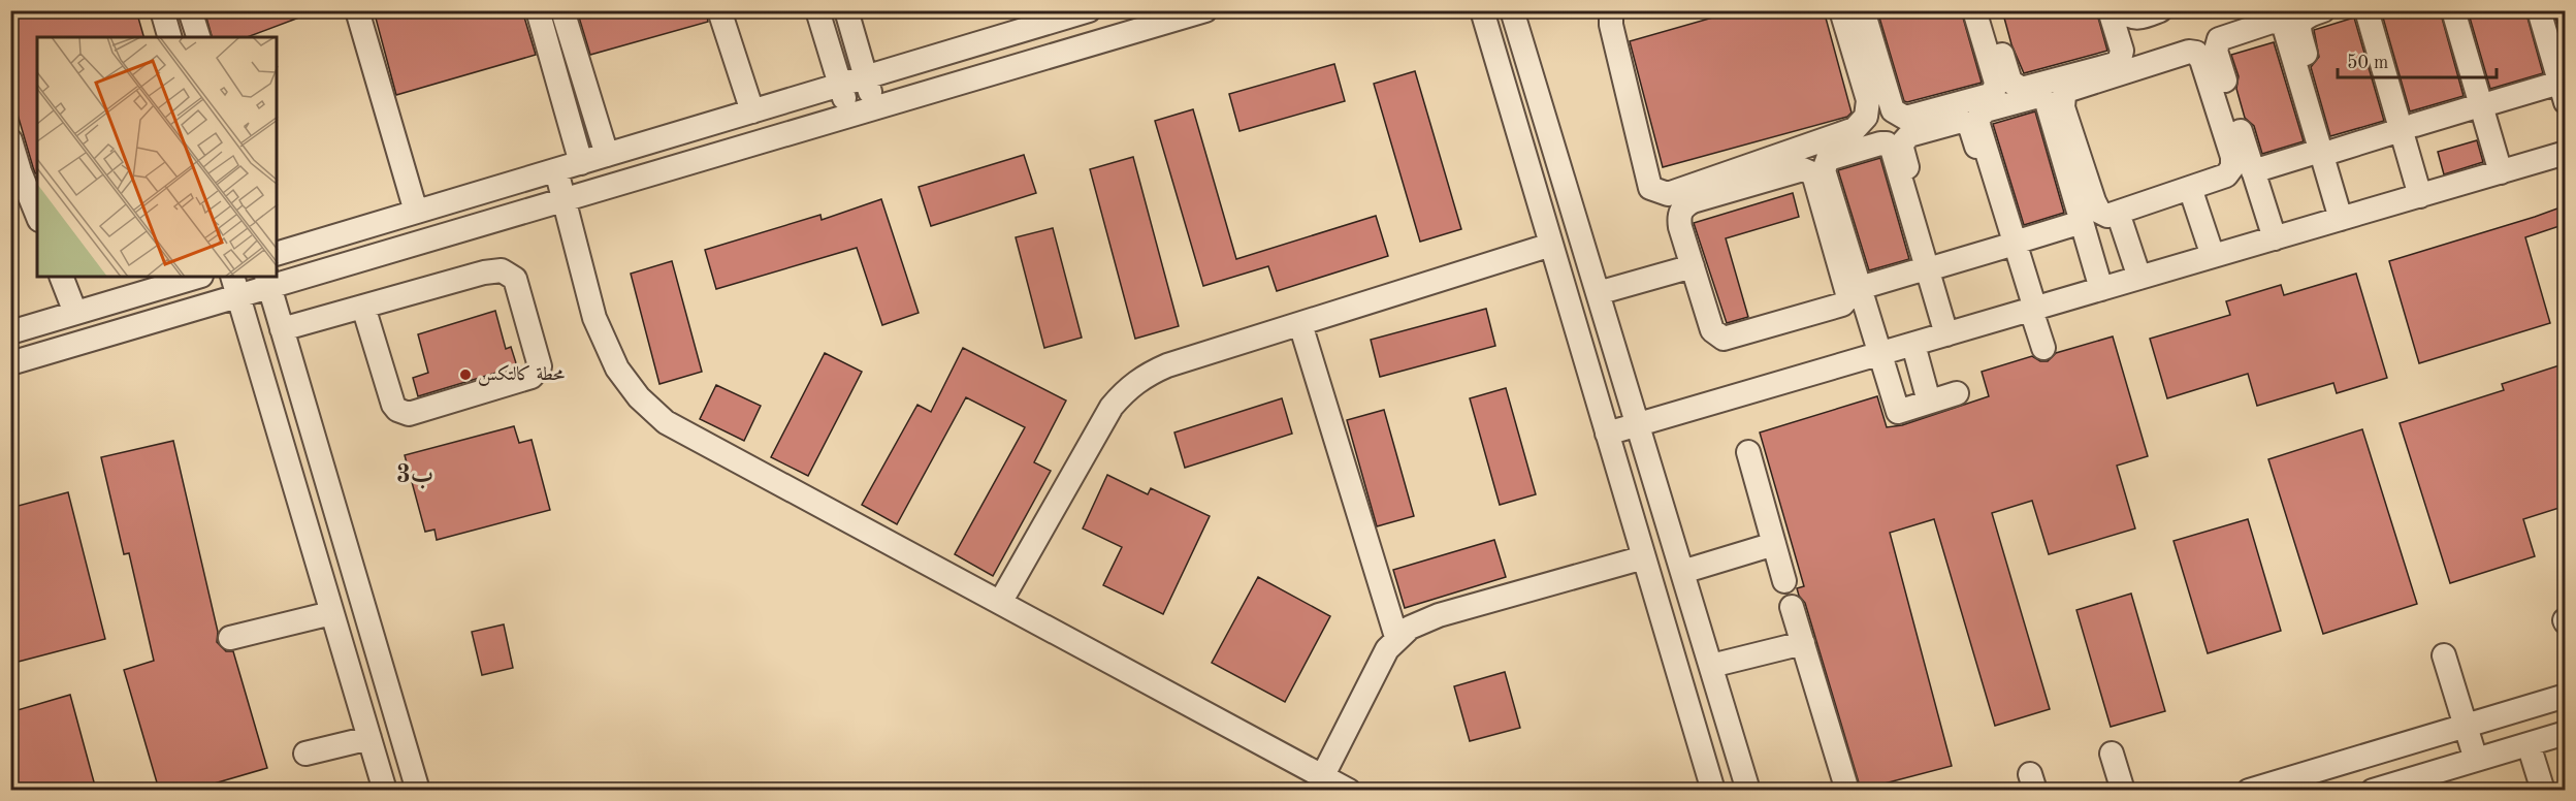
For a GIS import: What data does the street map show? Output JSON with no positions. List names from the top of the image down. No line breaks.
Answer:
{"districts":["ب3"],"places":["محطة كالتكس"],"scale_bar":"50 m"}
